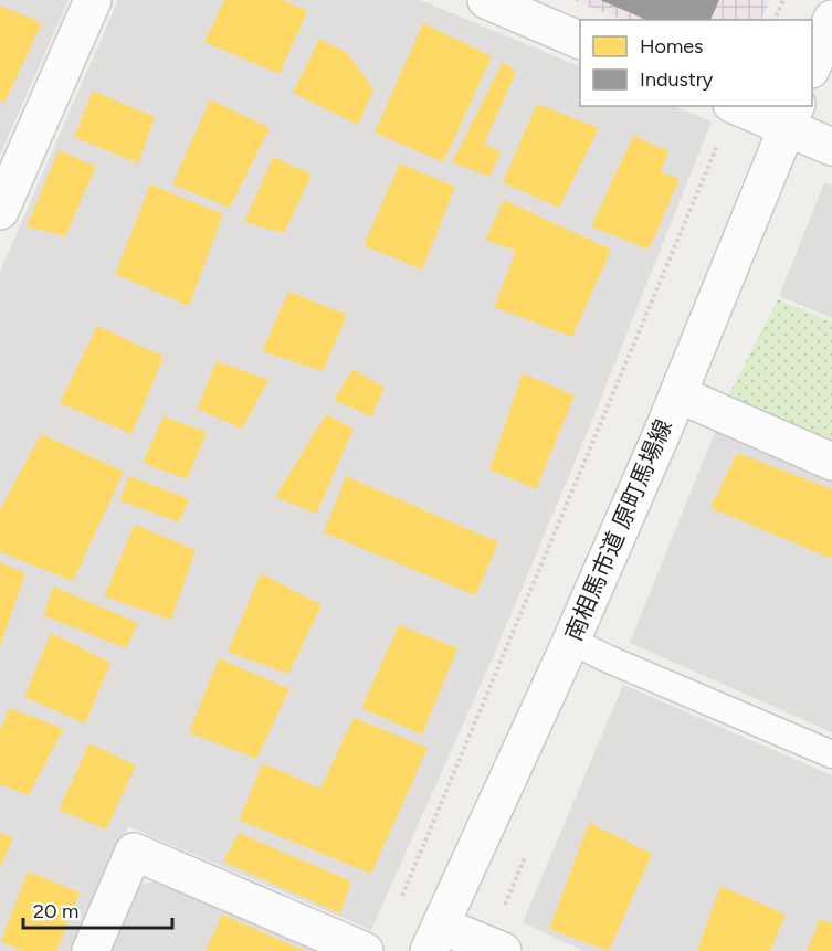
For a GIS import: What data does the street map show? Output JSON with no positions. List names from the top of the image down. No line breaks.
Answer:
{"streets":{"street":["南相馬市道 原町馬場線"]},"legend":["Homes","Industry"],"scale_bar":"20 m"}
